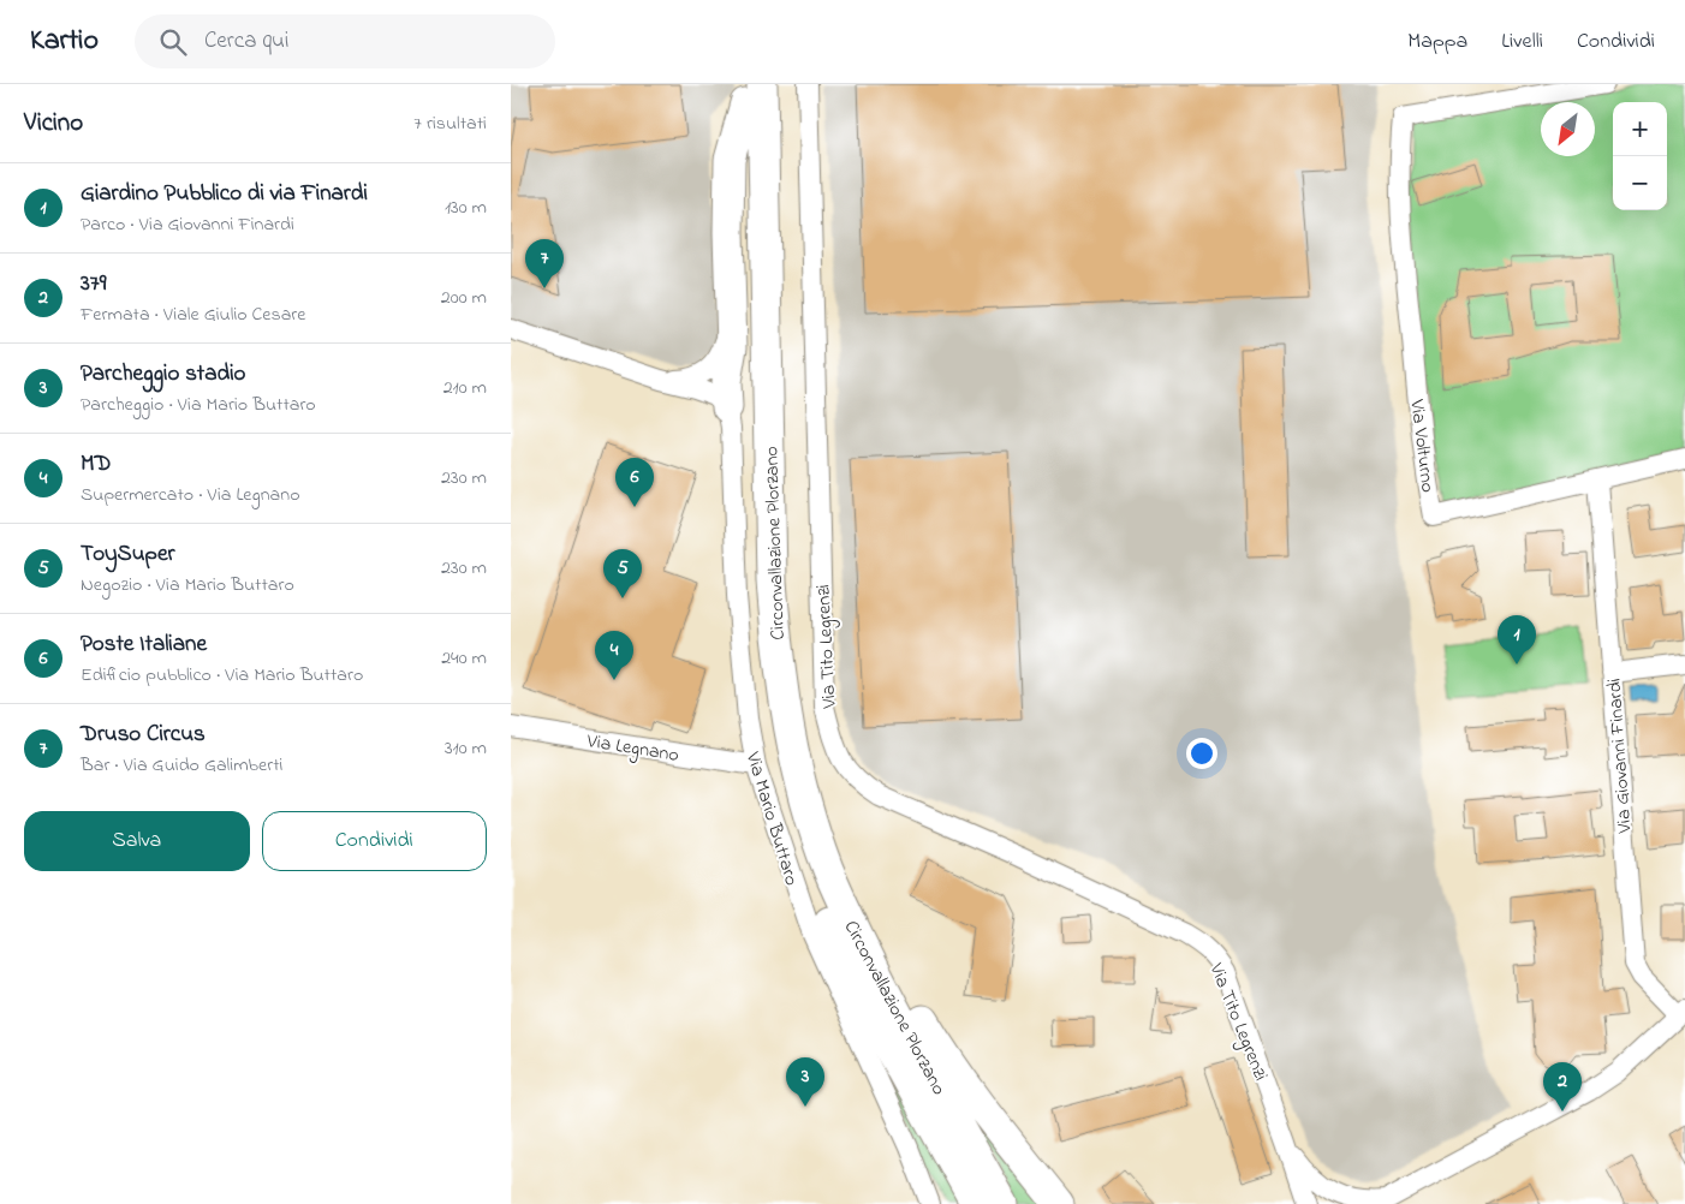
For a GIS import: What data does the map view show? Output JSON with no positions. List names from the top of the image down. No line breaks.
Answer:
{"streets":{"highway":["Circonvallazione Plorzano"],"street":["Via Volturno","Via Tito Legrenzi","Via Legnano","Via Giovanni Finardi","Via Mario Buttaro"]},"crossings":[["Via Volturno","Via Giovanni Finardi"],["Via Legnano","Via Mario Buttaro"]],"north":"bottom left","page":{"header":"Kartio","search":"Cerca qui","nav":["Mappa","Livelli","Condividi"],"heading":["Vicino","7 risultati"],"map_buttons":["+","−"],"list":[{"mark":"1","name":"Giardino Pubblico di via Finardi","note":"Parco · Via Giovanni Finardi","value":"130 m"},{"mark":"2","name":"379","note":"Fermata · Viale Giulio Cesare","value":"200 m"},{"mark":"3","name":"Parcheggio stadio","note":"Parcheggio · Via Mario Buttaro","value":"210 m"},{"mark":"4","name":"MD","note":"Supermercato · Via Legnano","value":"230 m"},{"mark":"5","name":"ToySuper","note":"Negozio · Via Mario Buttaro","value":"230 m"},{"mark":"6","name":"Poste Italiane","note":"Edificio pubblico · Via Mario Buttaro","value":"240 m"},{"mark":"7","name":"Druso Circus","note":"Bar · Via Guido Galimberti","value":"310 m"}],"pins":["7","6","5","1","4","3","2"],"buttons":["Salva","Condividi"]}}
